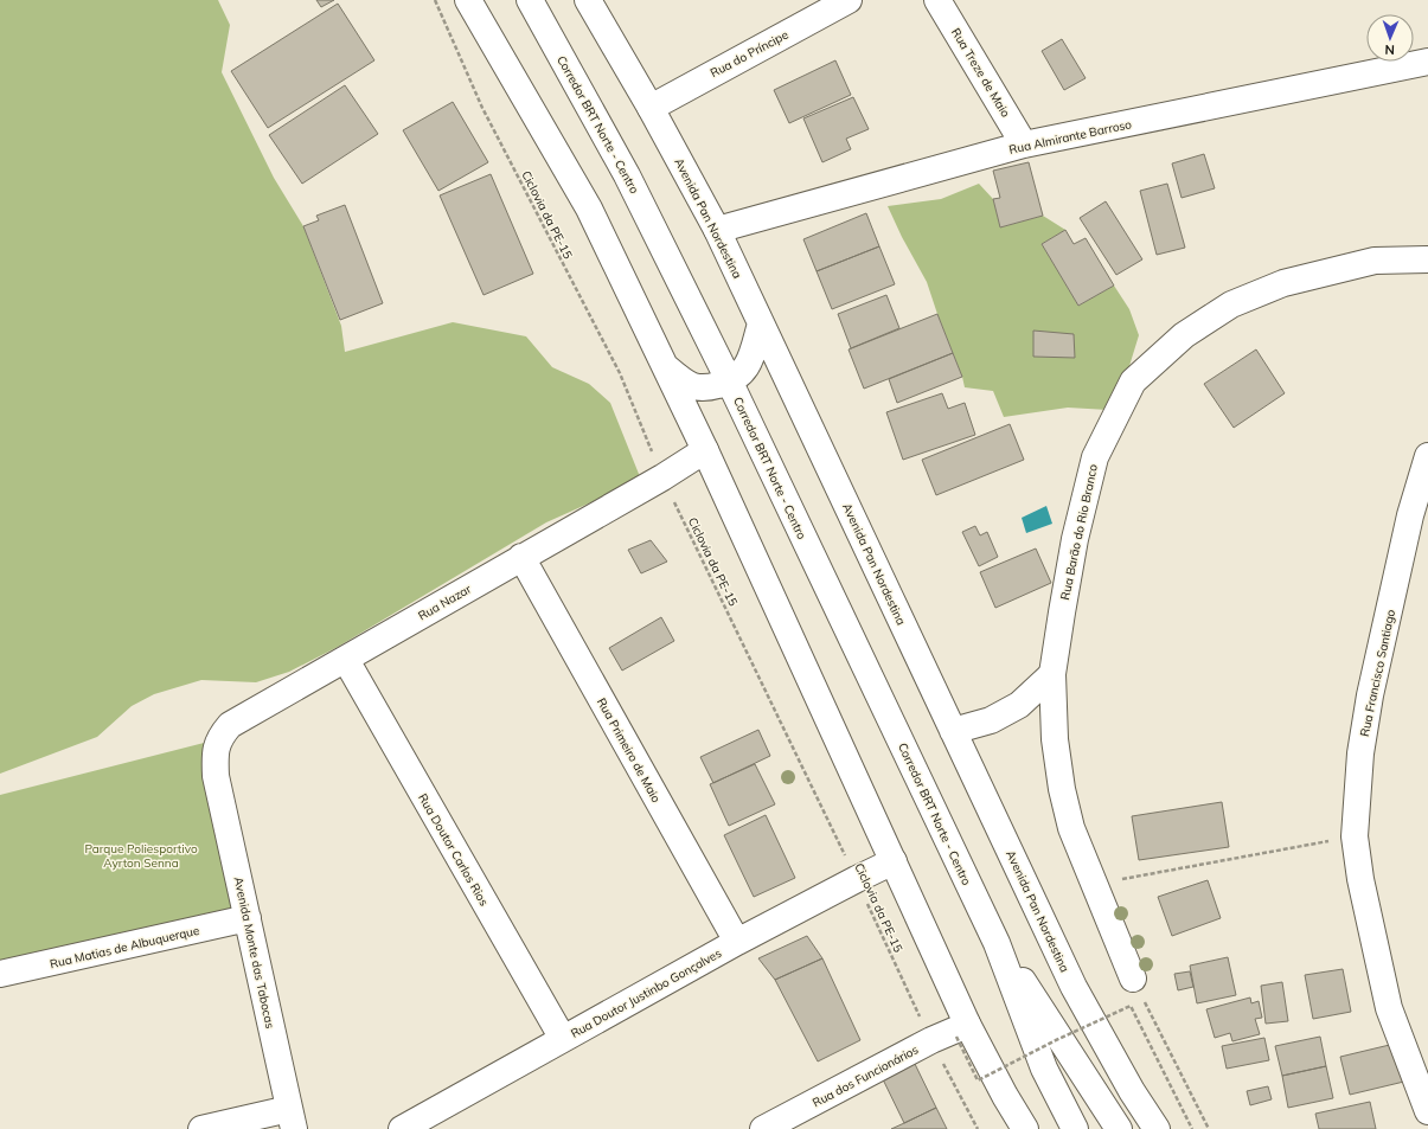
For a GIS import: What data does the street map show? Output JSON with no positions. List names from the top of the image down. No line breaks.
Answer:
{"streets":{"main road":["Rua do Príncipe","Rua Treze de Maio","Corredor BRT Norte - Centro","Rua Almirante Barroso","Avenida Pan Nordestina","Rua Barão do Rio Branco","Rua Nazar","Rua Francisco Santiago","Rua Primeiro de Maio","Rua Doutor Carlos Rios","Rua Matias de Albuquerque","Avenida Monte das Tabocas","Rua Doutor Justinbo Gonçalves","Rua dos Funcionários"],"path":["Ciclovia da PE-15"]},"crossings":[["Rua do Príncipe","Avenida Pan Nordestina"],["Rua Treze de Maio","Rua Almirante Barroso"],["Rua Almirante Barroso","Avenida Pan Nordestina"],["Ciclovia da PE-15","Rua Nazar"],["Ciclovia da PE-15","Rua Doutor Justinbo Gonçalves"],["Ciclovia da PE-15","Rua dos Funcionários"],["Rua Nazar","Rua Primeiro de Maio"],["Rua Nazar","Rua Doutor Carlos Rios"],["Rua Nazar","Avenida Monte das Tabocas"],["Rua Primeiro de Maio","Rua Doutor Justinbo Gonçalves"],["Rua Doutor Carlos Rios","Rua Doutor Justinbo Gonçalves"],["Rua Matias de Albuquerque","Avenida Monte das Tabocas"]],"parks":["Parque Poliesportivo Ayrton Senna"],"north":"bottom"}
